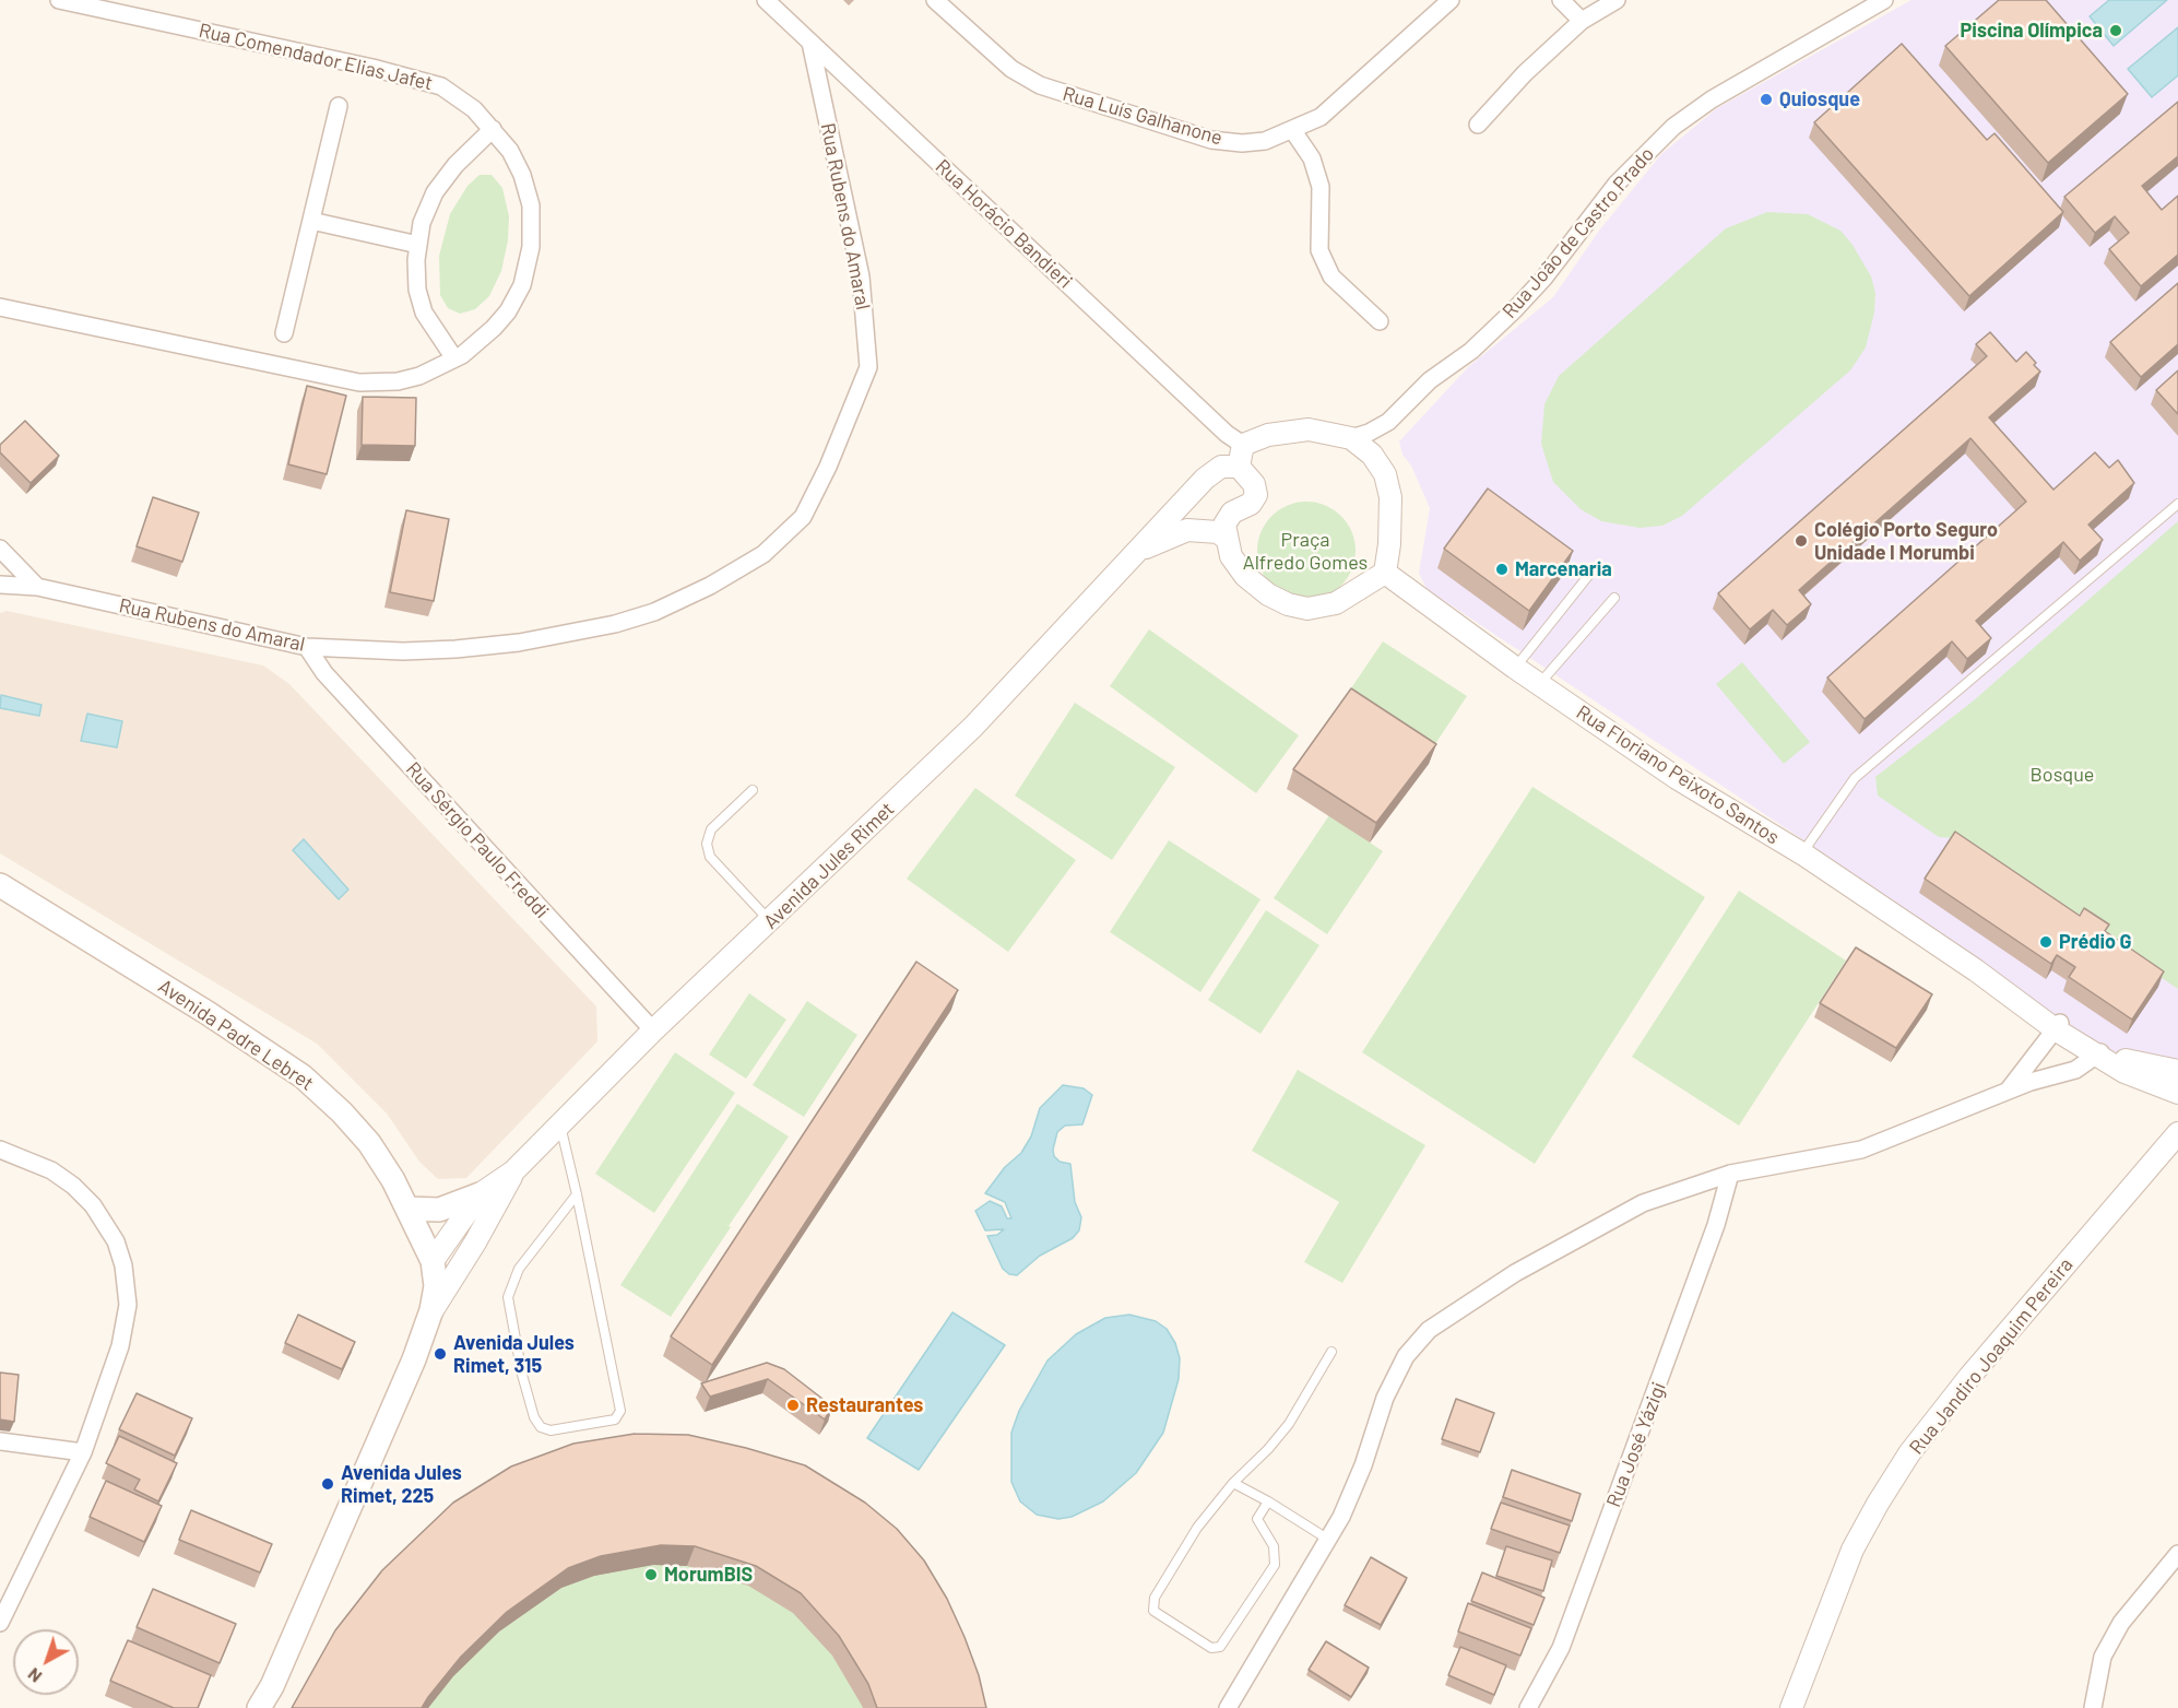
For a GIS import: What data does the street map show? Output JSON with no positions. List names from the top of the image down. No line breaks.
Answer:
{"streets":{"main road":["Avenida Jules Rimet","Avenida Padre Lebret"],"street":["Rua Comendador Elias Jafet","Rua Luís Galhanone","Rua Rubens do Amaral","Rua Horácio Bandieri","Rua João de Castro Prado","Rua Floriano Peixoto Santos","Rua Sérgio Paulo Freddi","Rua Jandiro Joaquim Pereira","Rua José Yázigi"]},"crossings":[["Rua Rubens do Amaral","Rua Horácio Bandieri"],["Rua Rubens do Amaral","Rua Sérgio Paulo Freddi"],["Rua Horácio Bandieri","Rua João de Castro Prado"],["Rua Horácio Bandieri","Rua Floriano Peixoto Santos"],["Rua Horácio Bandieri","Avenida Jules Rimet"],["Rua João de Castro Prado","Rua Floriano Peixoto Santos"],["Rua João de Castro Prado","Avenida Jules Rimet"],["Rua Floriano Peixoto Santos","Avenida Jules Rimet"],["Rua Sérgio Paulo Freddi","Avenida Jules Rimet"],["Avenida Jules Rimet","Avenida Padre Lebret"]],"parks":["Praça Alfredo Gomes","Bosque"],"places":["Piscina Olímpica","Quiosque","Colégio Porto Seguro Unidade I Morumbi","Marcenaria","Prédio G","Avenida Jules Rimet, 315","Restaurantes","Avenida Jules Rimet, 225","MorumBIS"],"north":"bottom left"}
